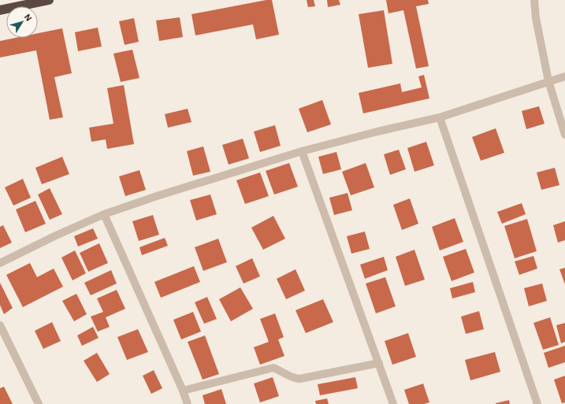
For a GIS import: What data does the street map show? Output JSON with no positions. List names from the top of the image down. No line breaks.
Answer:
{"north":"top right"}
